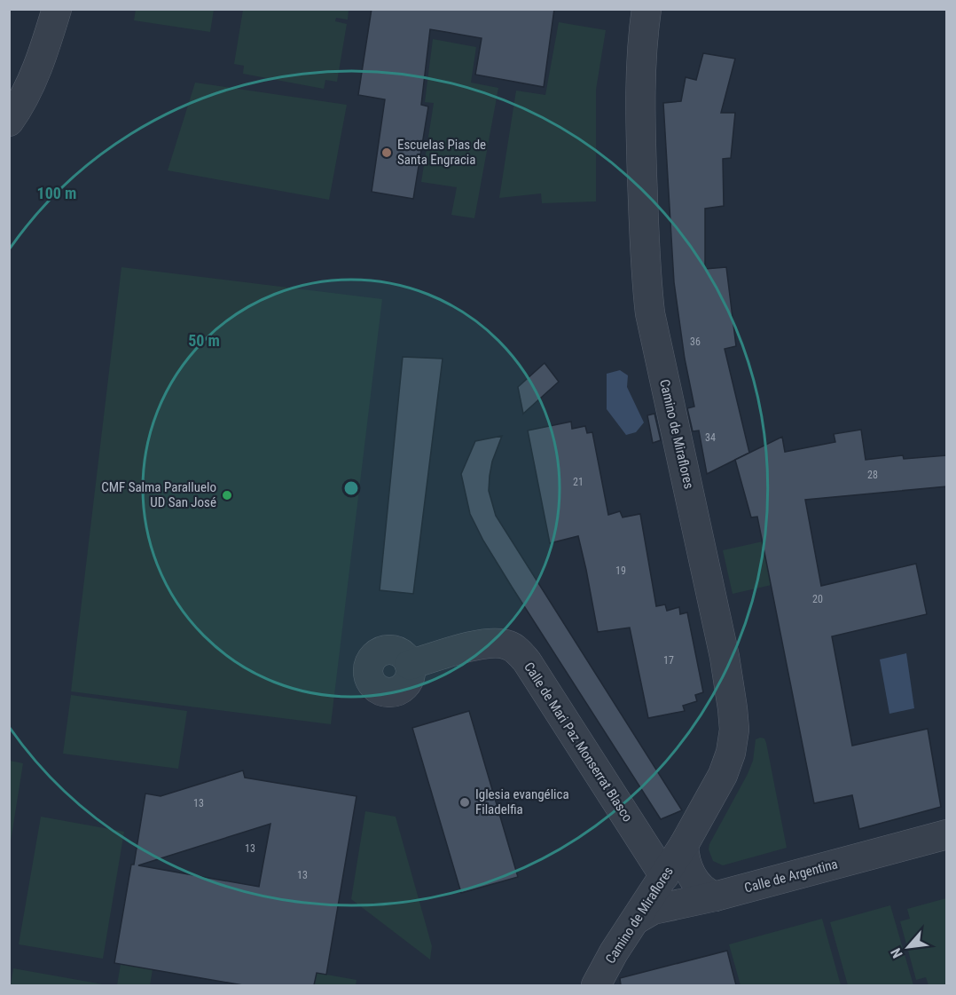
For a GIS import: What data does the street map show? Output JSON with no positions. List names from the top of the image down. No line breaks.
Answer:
{"streets":{"street":["Camino de Miraflores","Calle de Mari Paz Monserrat Blasco","Calle de Argentina"]},"crossings":[["Camino de Miraflores","Calle de Mari Paz Monserrat Blasco"],["Camino de Miraflores","Calle de Argentina"]],"places":["Escuelas Pias de Santa Engracia","CMF Salma Paralluelo UD San José","Iglesia evangélica Filadelfia"],"house_numbers":["36","34","28","21","19","20","17","13","13","13"],"north":"bottom left","rings":["100 m","50 m"]}
